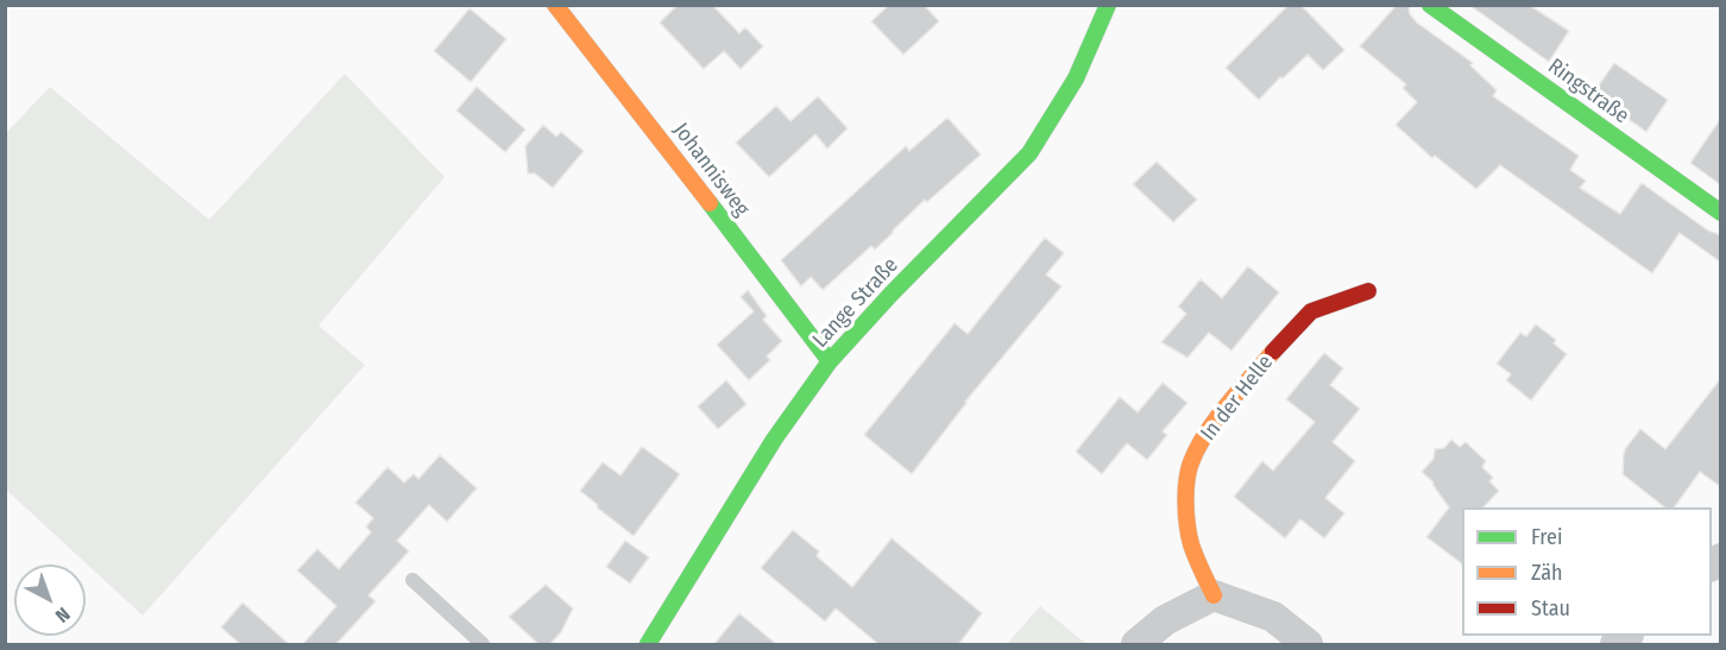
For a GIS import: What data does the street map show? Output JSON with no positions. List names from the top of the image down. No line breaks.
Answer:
{"streets":{"street":["Ringstraße","Johannisweg","Lange Straße","In der Helle"]},"crossings":[["Johannisweg","Lange Straße"]],"legend":["Frei","Zäh","Stau"],"north":"bottom right"}
